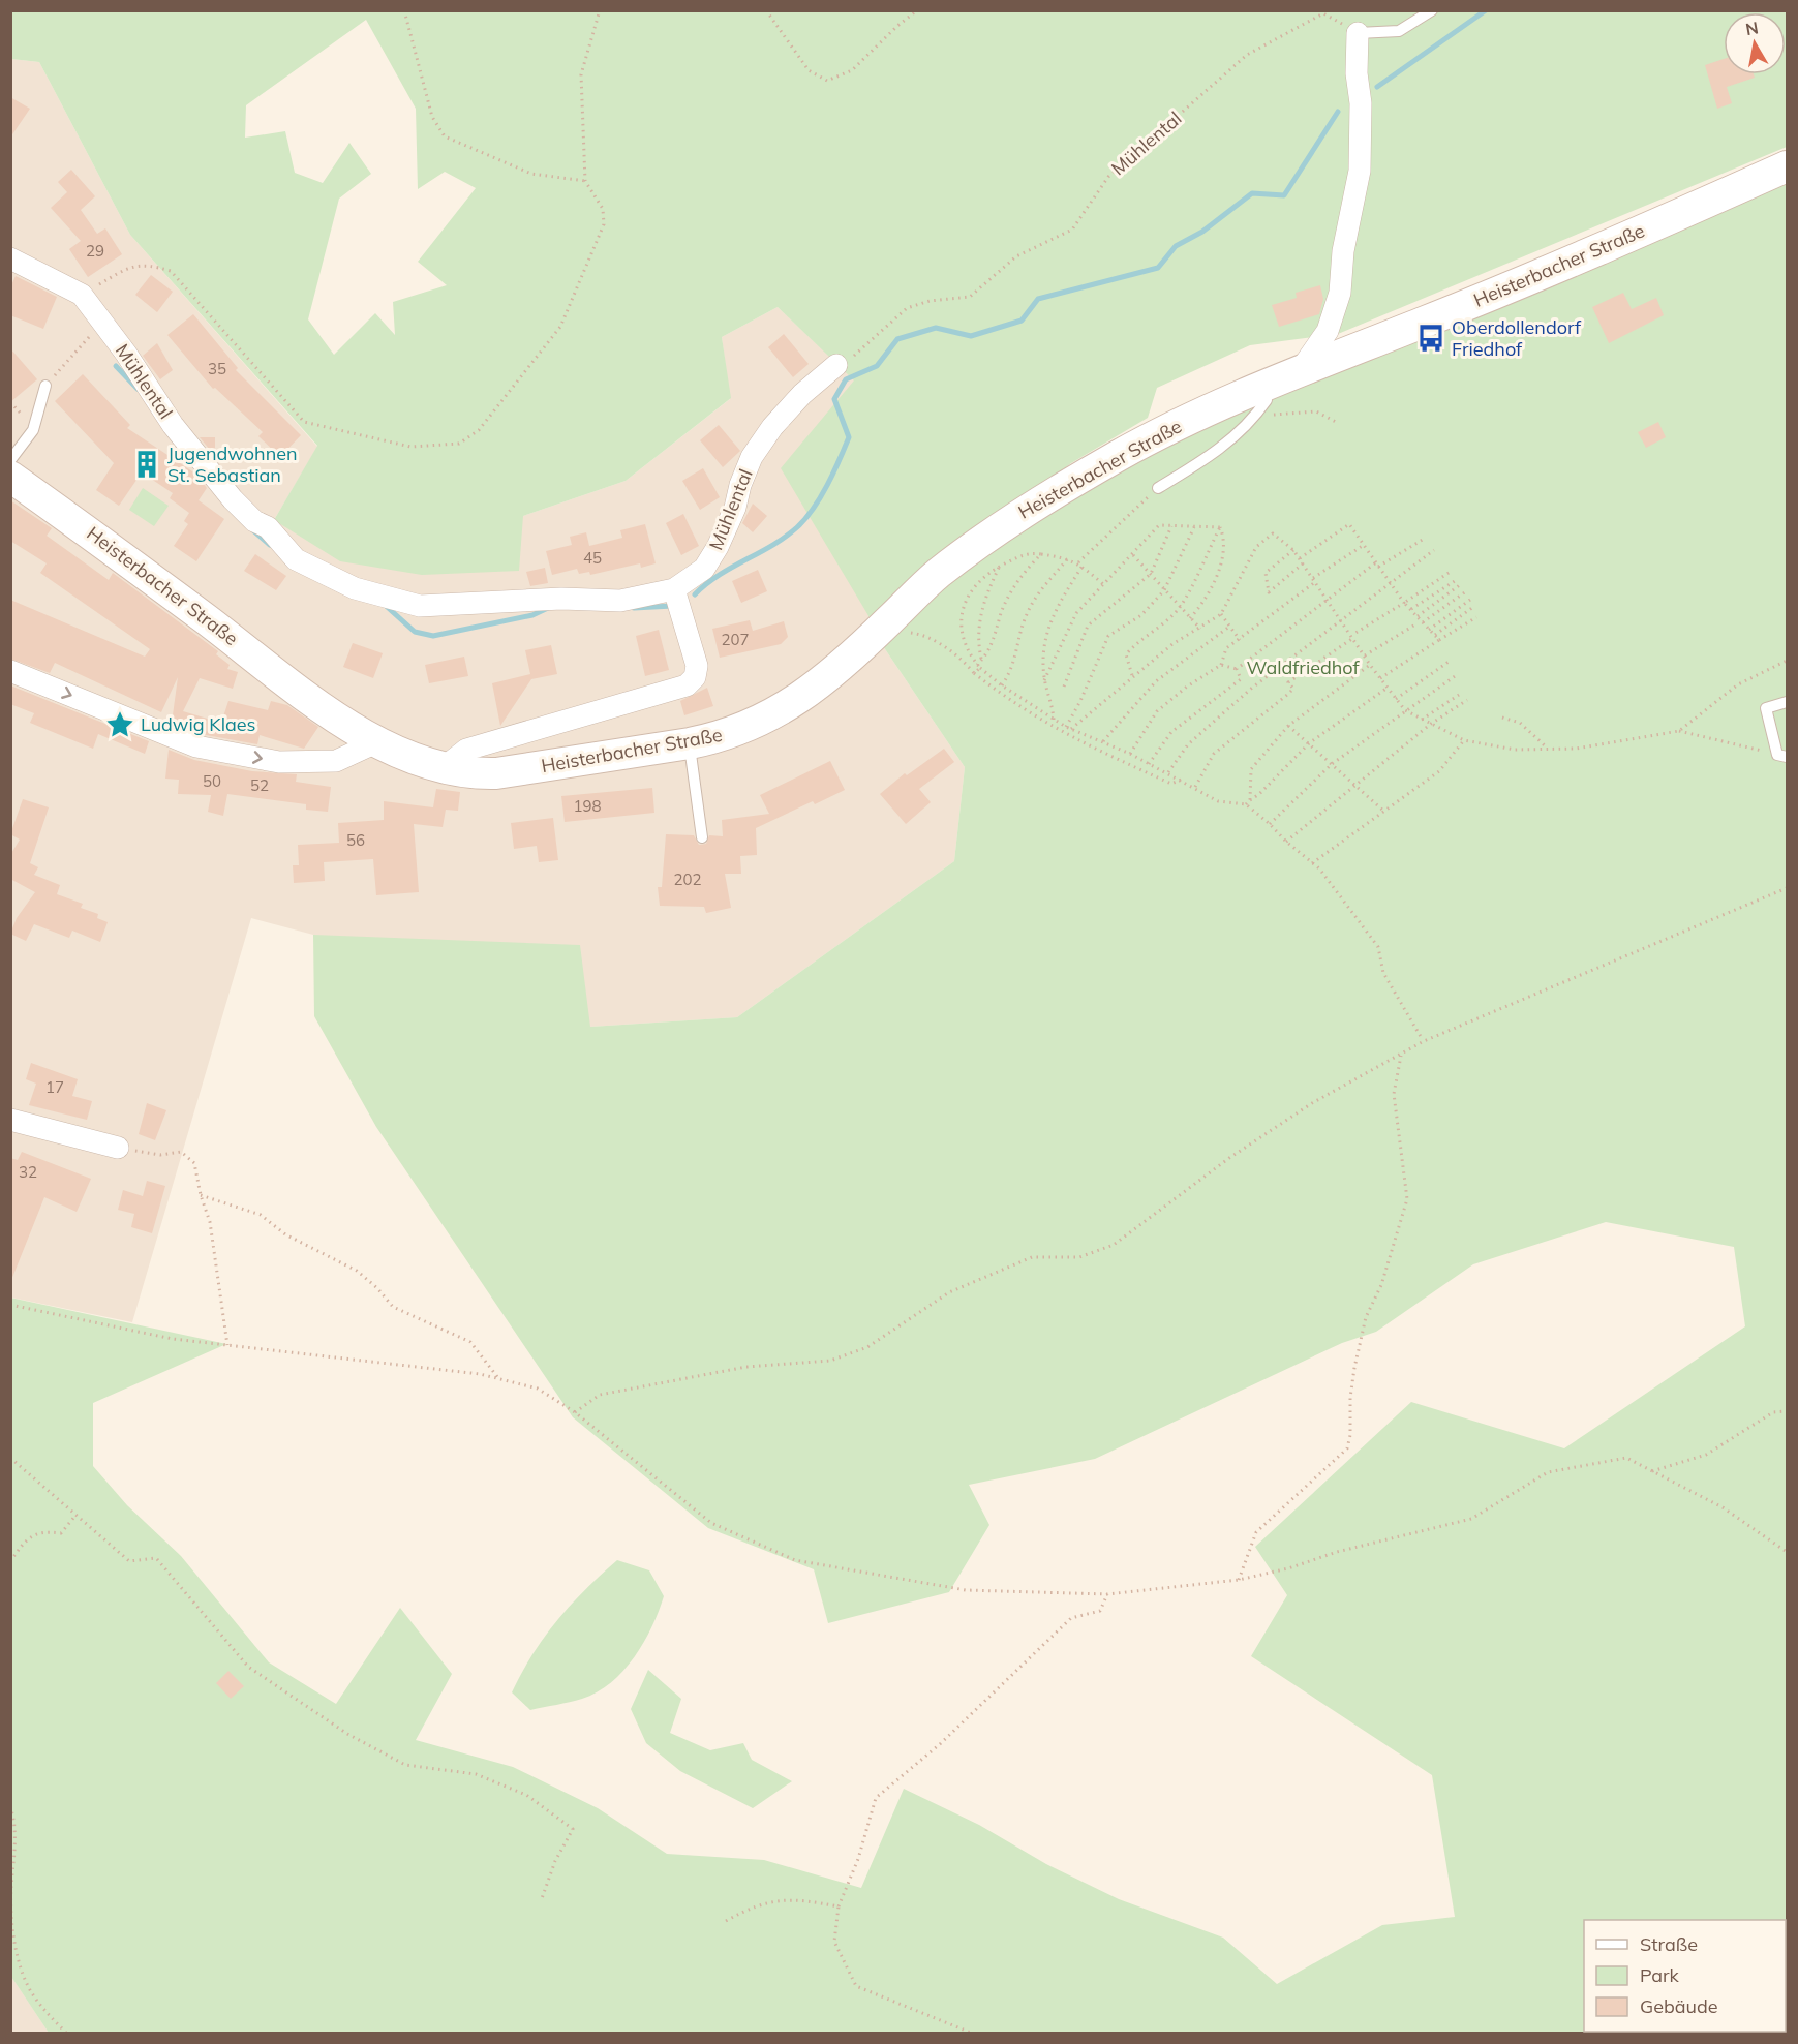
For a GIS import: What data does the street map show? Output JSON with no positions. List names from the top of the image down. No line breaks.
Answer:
{"streets":{"main road":["Heisterbacher Straße"],"street":["Mühlental"]},"crossings":[["Mühlental","Heisterbacher Straße"]],"parks":["Waldfriedhof"],"places":{"bus stop":["Oberdollendorf Friedhof"],"building":["Jugendwohnen St. Sebastian"],"place":["Ludwig Klaes"]},"house_numbers":["29","35","45","207","50","52","198","56","202","17","32"],"legend":["Straße","Park","Gebäude"],"north":"top"}
